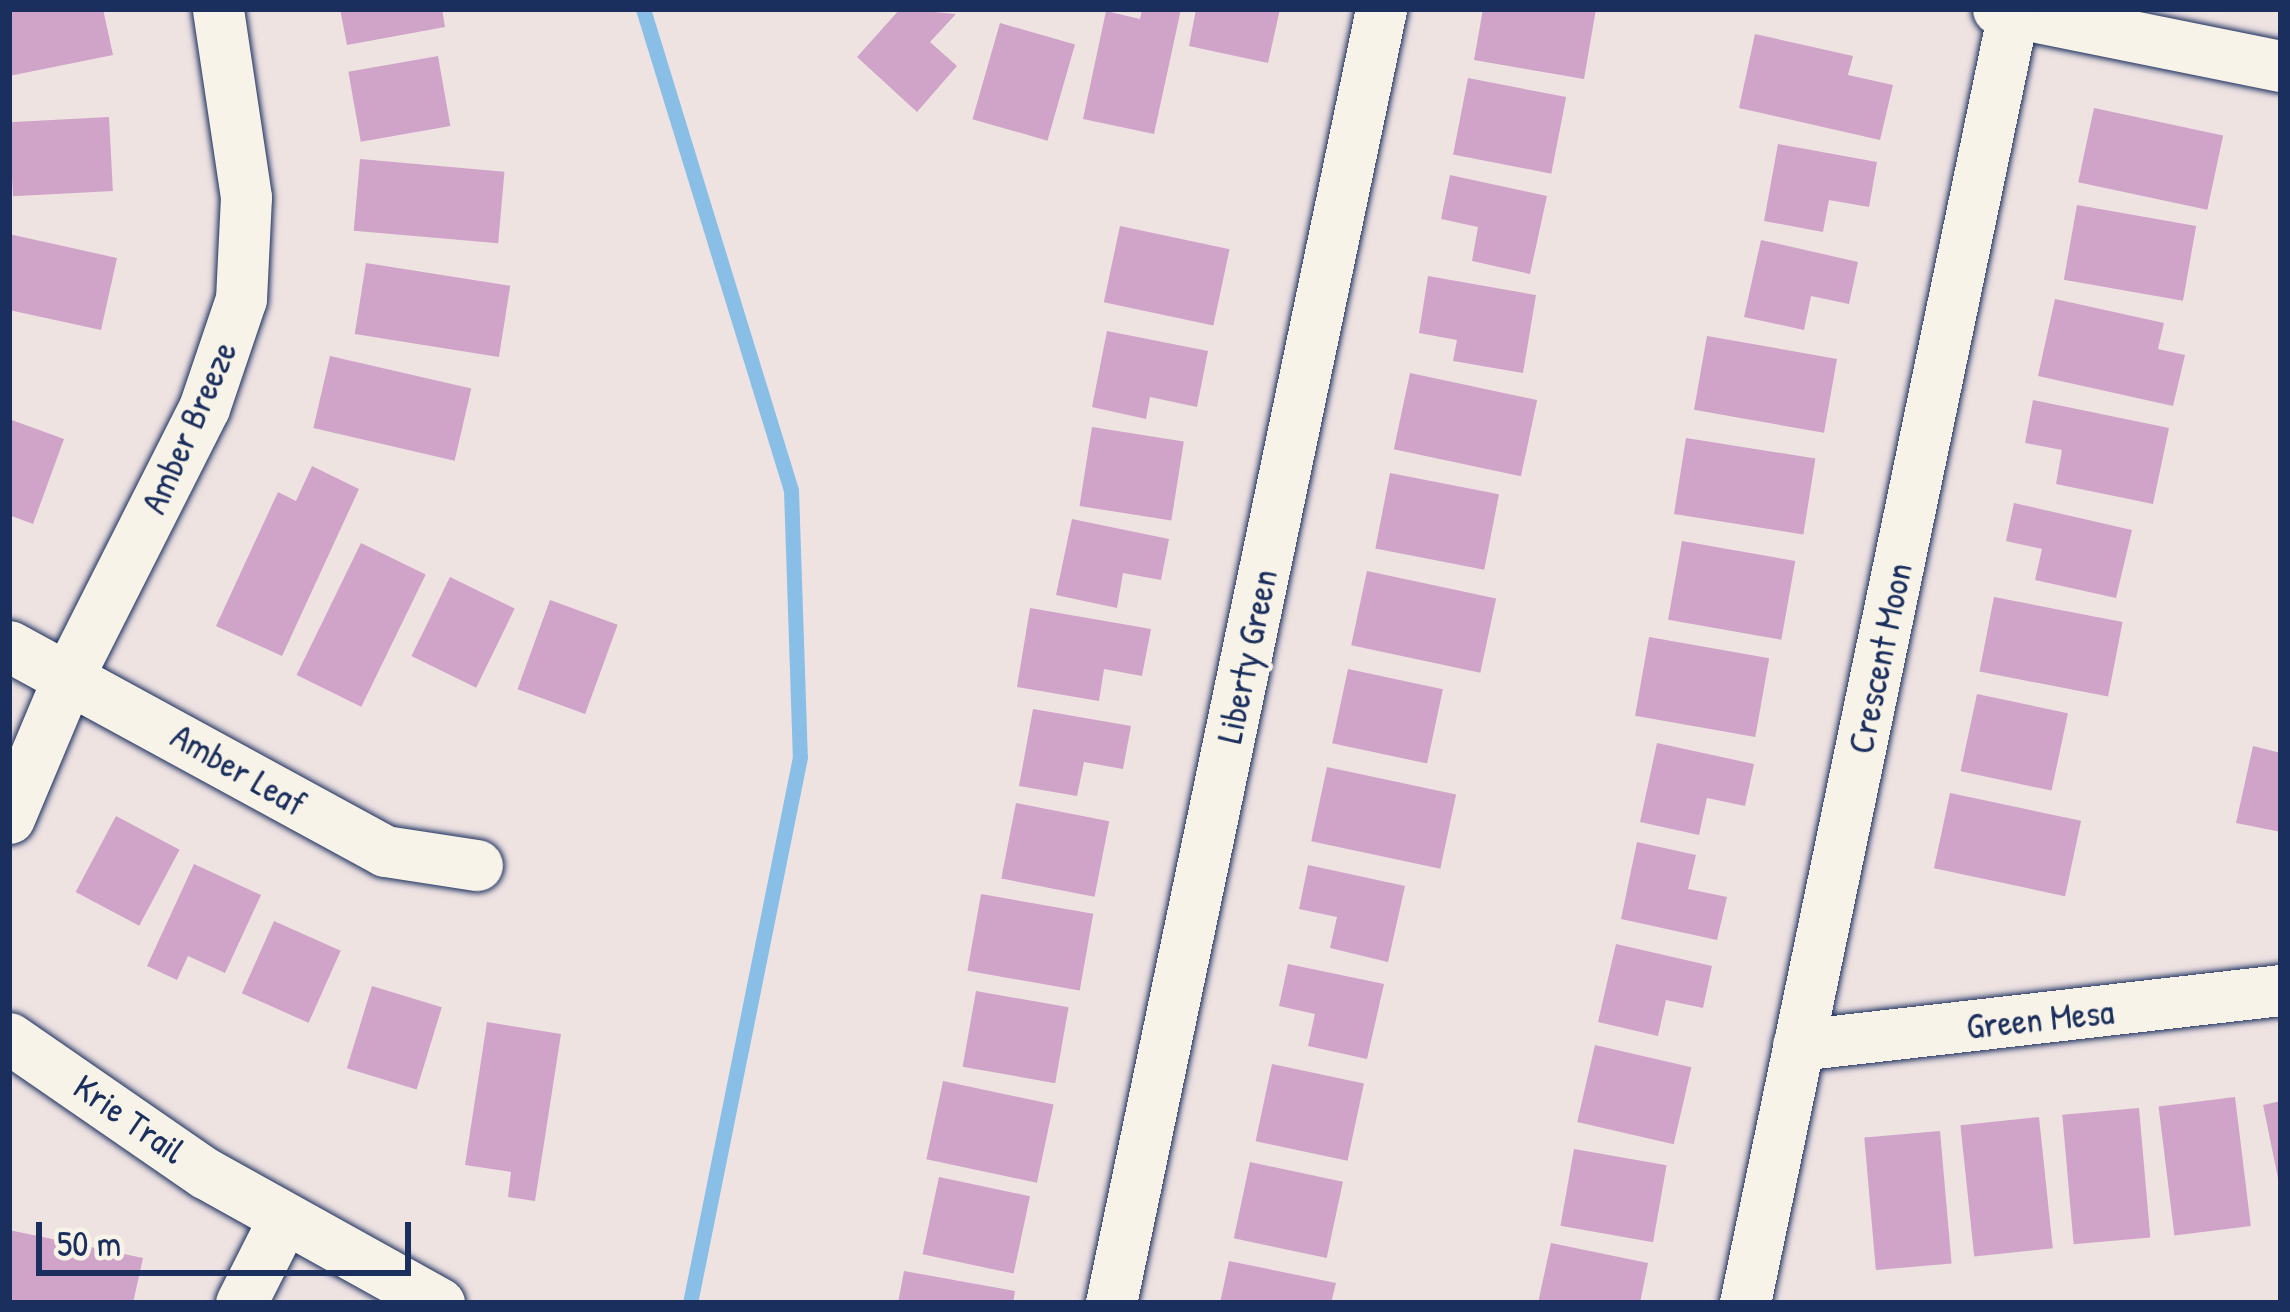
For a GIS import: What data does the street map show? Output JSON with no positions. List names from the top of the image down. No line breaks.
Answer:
{"streets":{"street":["Amber Breeze","Liberty Green","Crescent Moon","Amber Leaf","Green Mesa","Krie Trail"]},"crossings":[["Amber Breeze","Amber Leaf"],["Crescent Moon","Green Mesa"]],"scale_bar":"50 m"}
